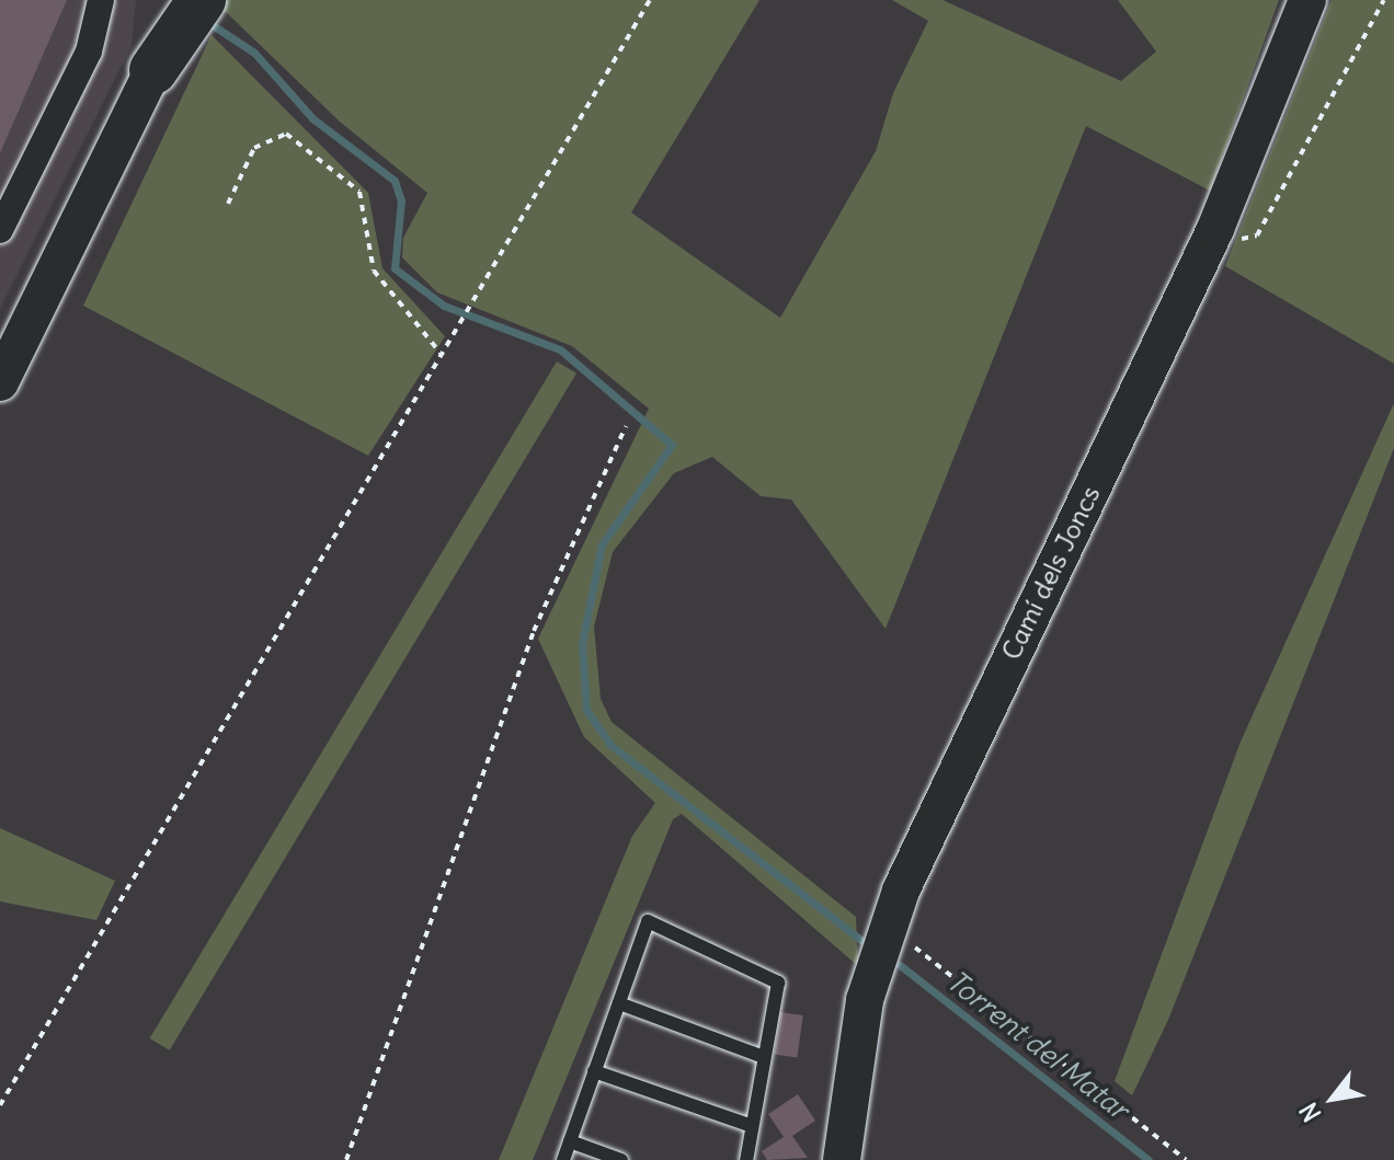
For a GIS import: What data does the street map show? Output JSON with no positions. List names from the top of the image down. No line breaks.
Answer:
{"streets":{"street":["Camí dels Joncs"]},"water":["Torrent del Matar"],"north":"bottom left"}
